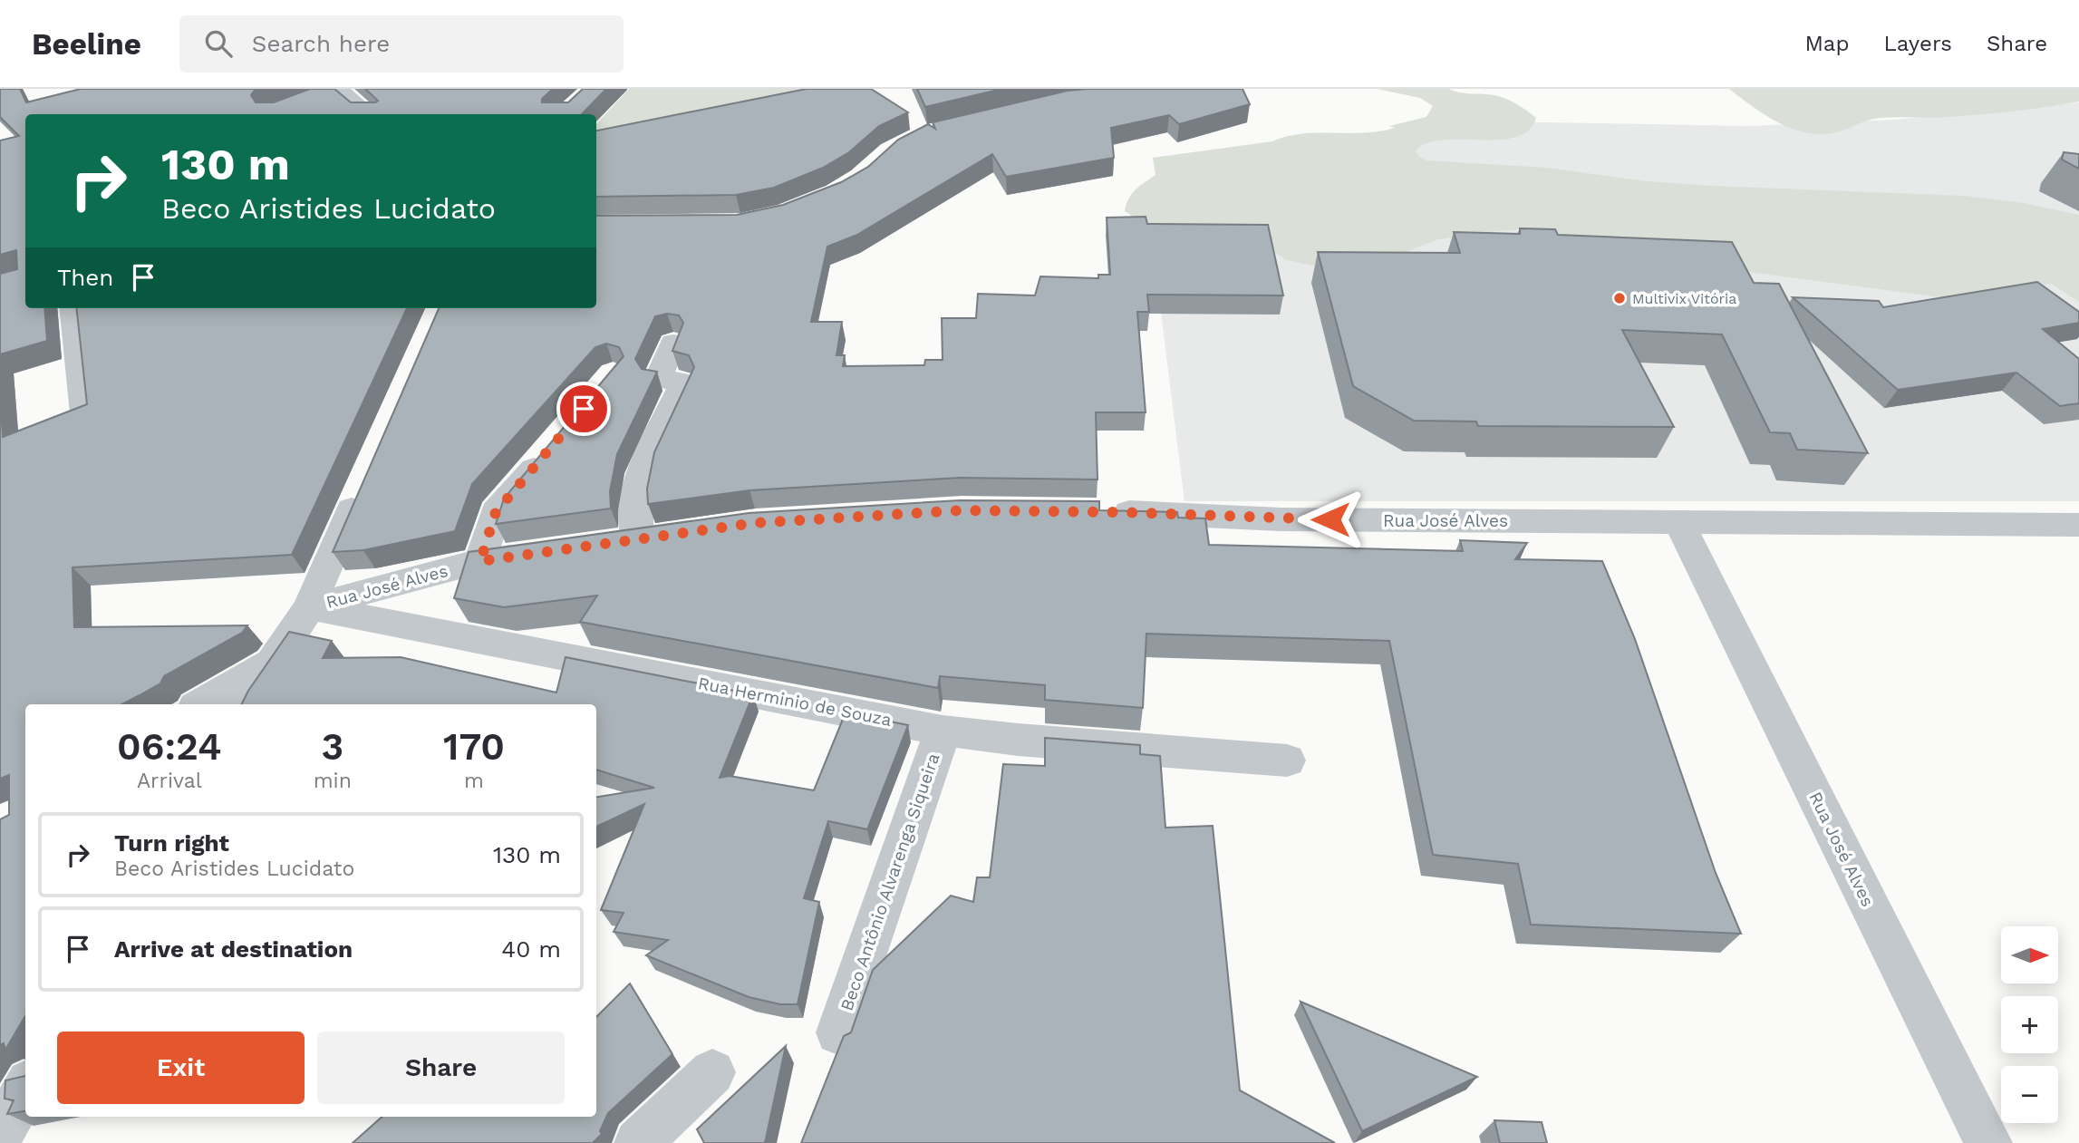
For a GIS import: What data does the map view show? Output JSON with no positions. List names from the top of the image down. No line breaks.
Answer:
{"streets":{"street":["Rua José Alves","Rua Herminio de Souza","Beco Antônio Alvarenga Siqueira"]},"crossings":[["Rua José Alves","Rua Herminio de Souza"],["Rua Herminio de Souza","Beco Antônio Alvarenga Siqueira"]],"places":["Multivix Vitória"],"north":"right","page":{"header":"Beeline","search":"Search here","nav":["Map","Layers","Share"],"turn":["130 m","Beco Aristides Lucidato"],"then":"Then","eta":["06:24","Arrival","3","min","170","m"],"list":[{"name":"Turn right","note":"Beco Aristides Lucidato","value":"130 m"},{"name":"Arrive at destination","value":"40 m"}],"map_buttons":["+","−"],"buttons":["Exit","Share"]}}
